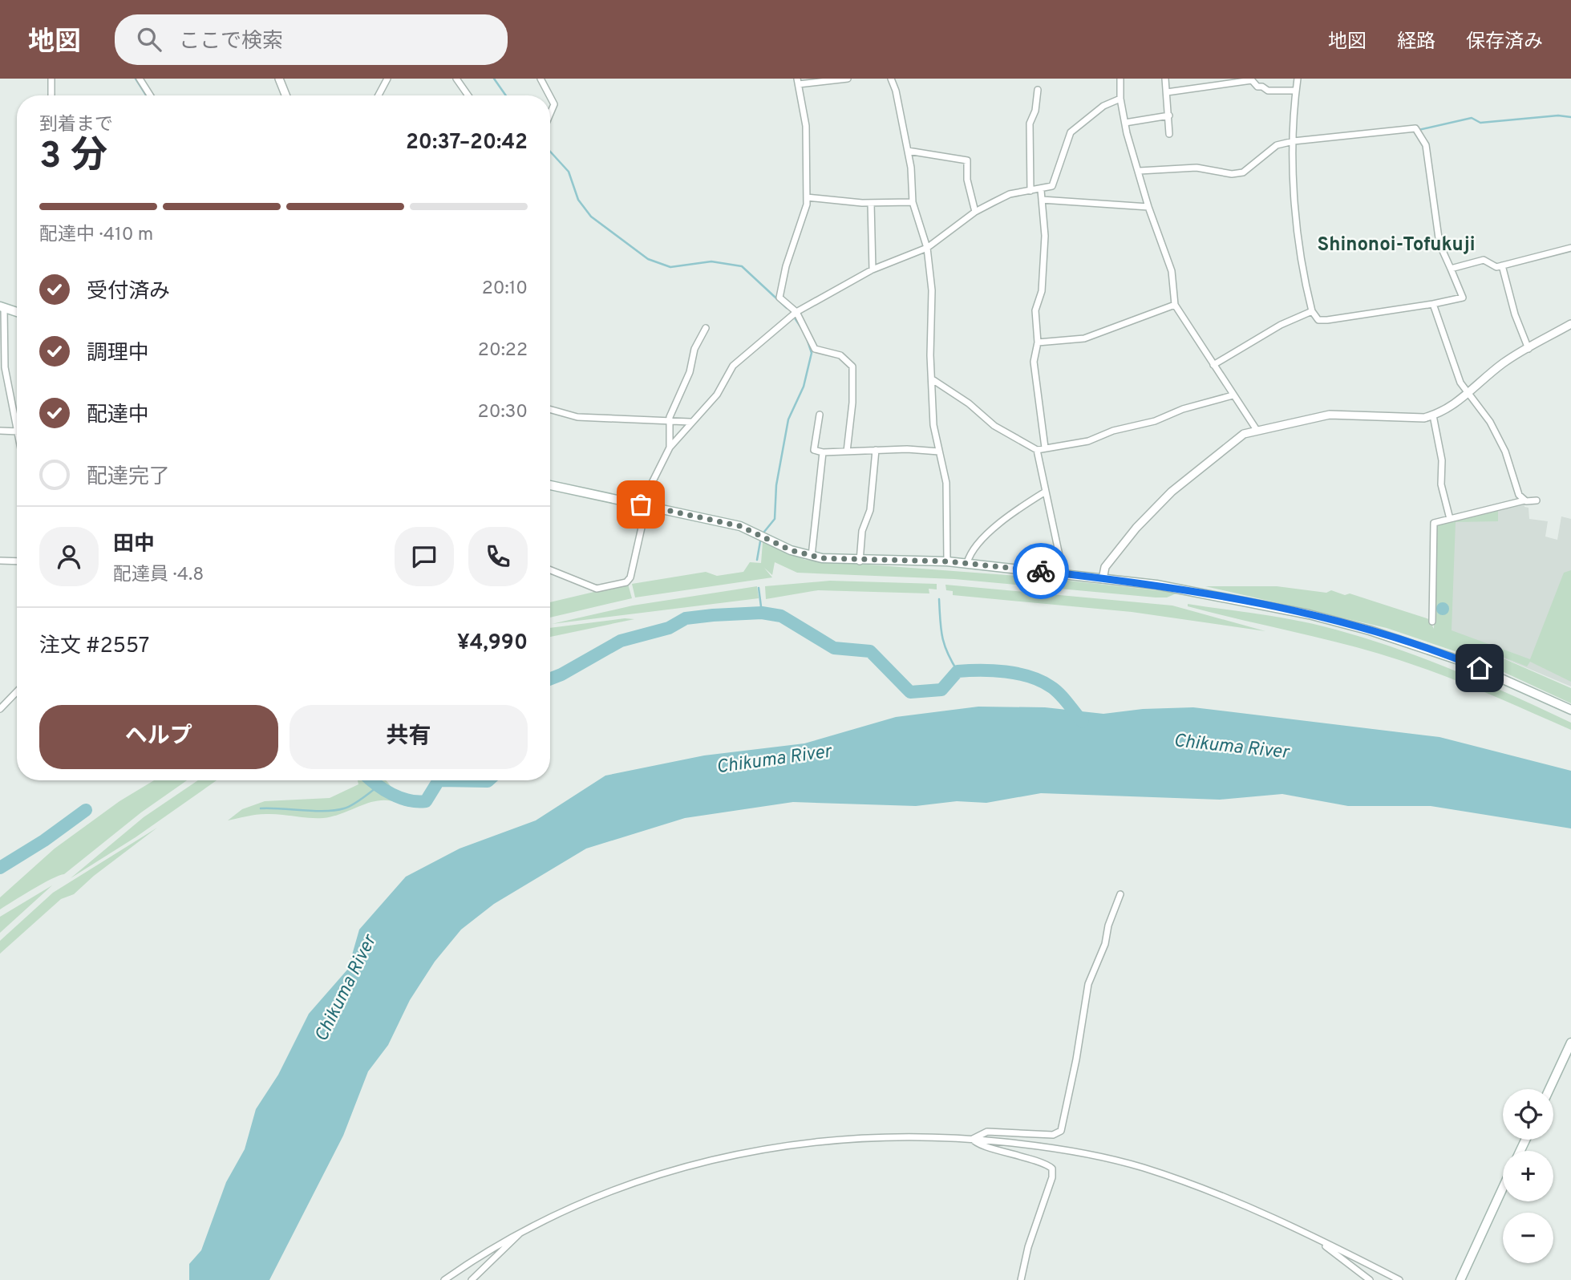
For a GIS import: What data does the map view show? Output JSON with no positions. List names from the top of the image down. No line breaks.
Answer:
{"districts":["Shinonoi-Tofukuji"],"water":["Chikuma River"],"page":{"header":"地図","search":"ここで検索","nav":["地図","経路","保存済み"],"heading":["3 分","到着まで","20:37–20:42"],"panel":["田中","配達員 · 4.8","注文 #2557","¥4,990"],"bar":"配達中 · 410 m","list":[["受付済み","20:10"],["調理中","20:22"],["配達中","20:30"],"配達完了"],"buttons":["ヘルプ","共有"],"map_buttons":["+","−"]}}
